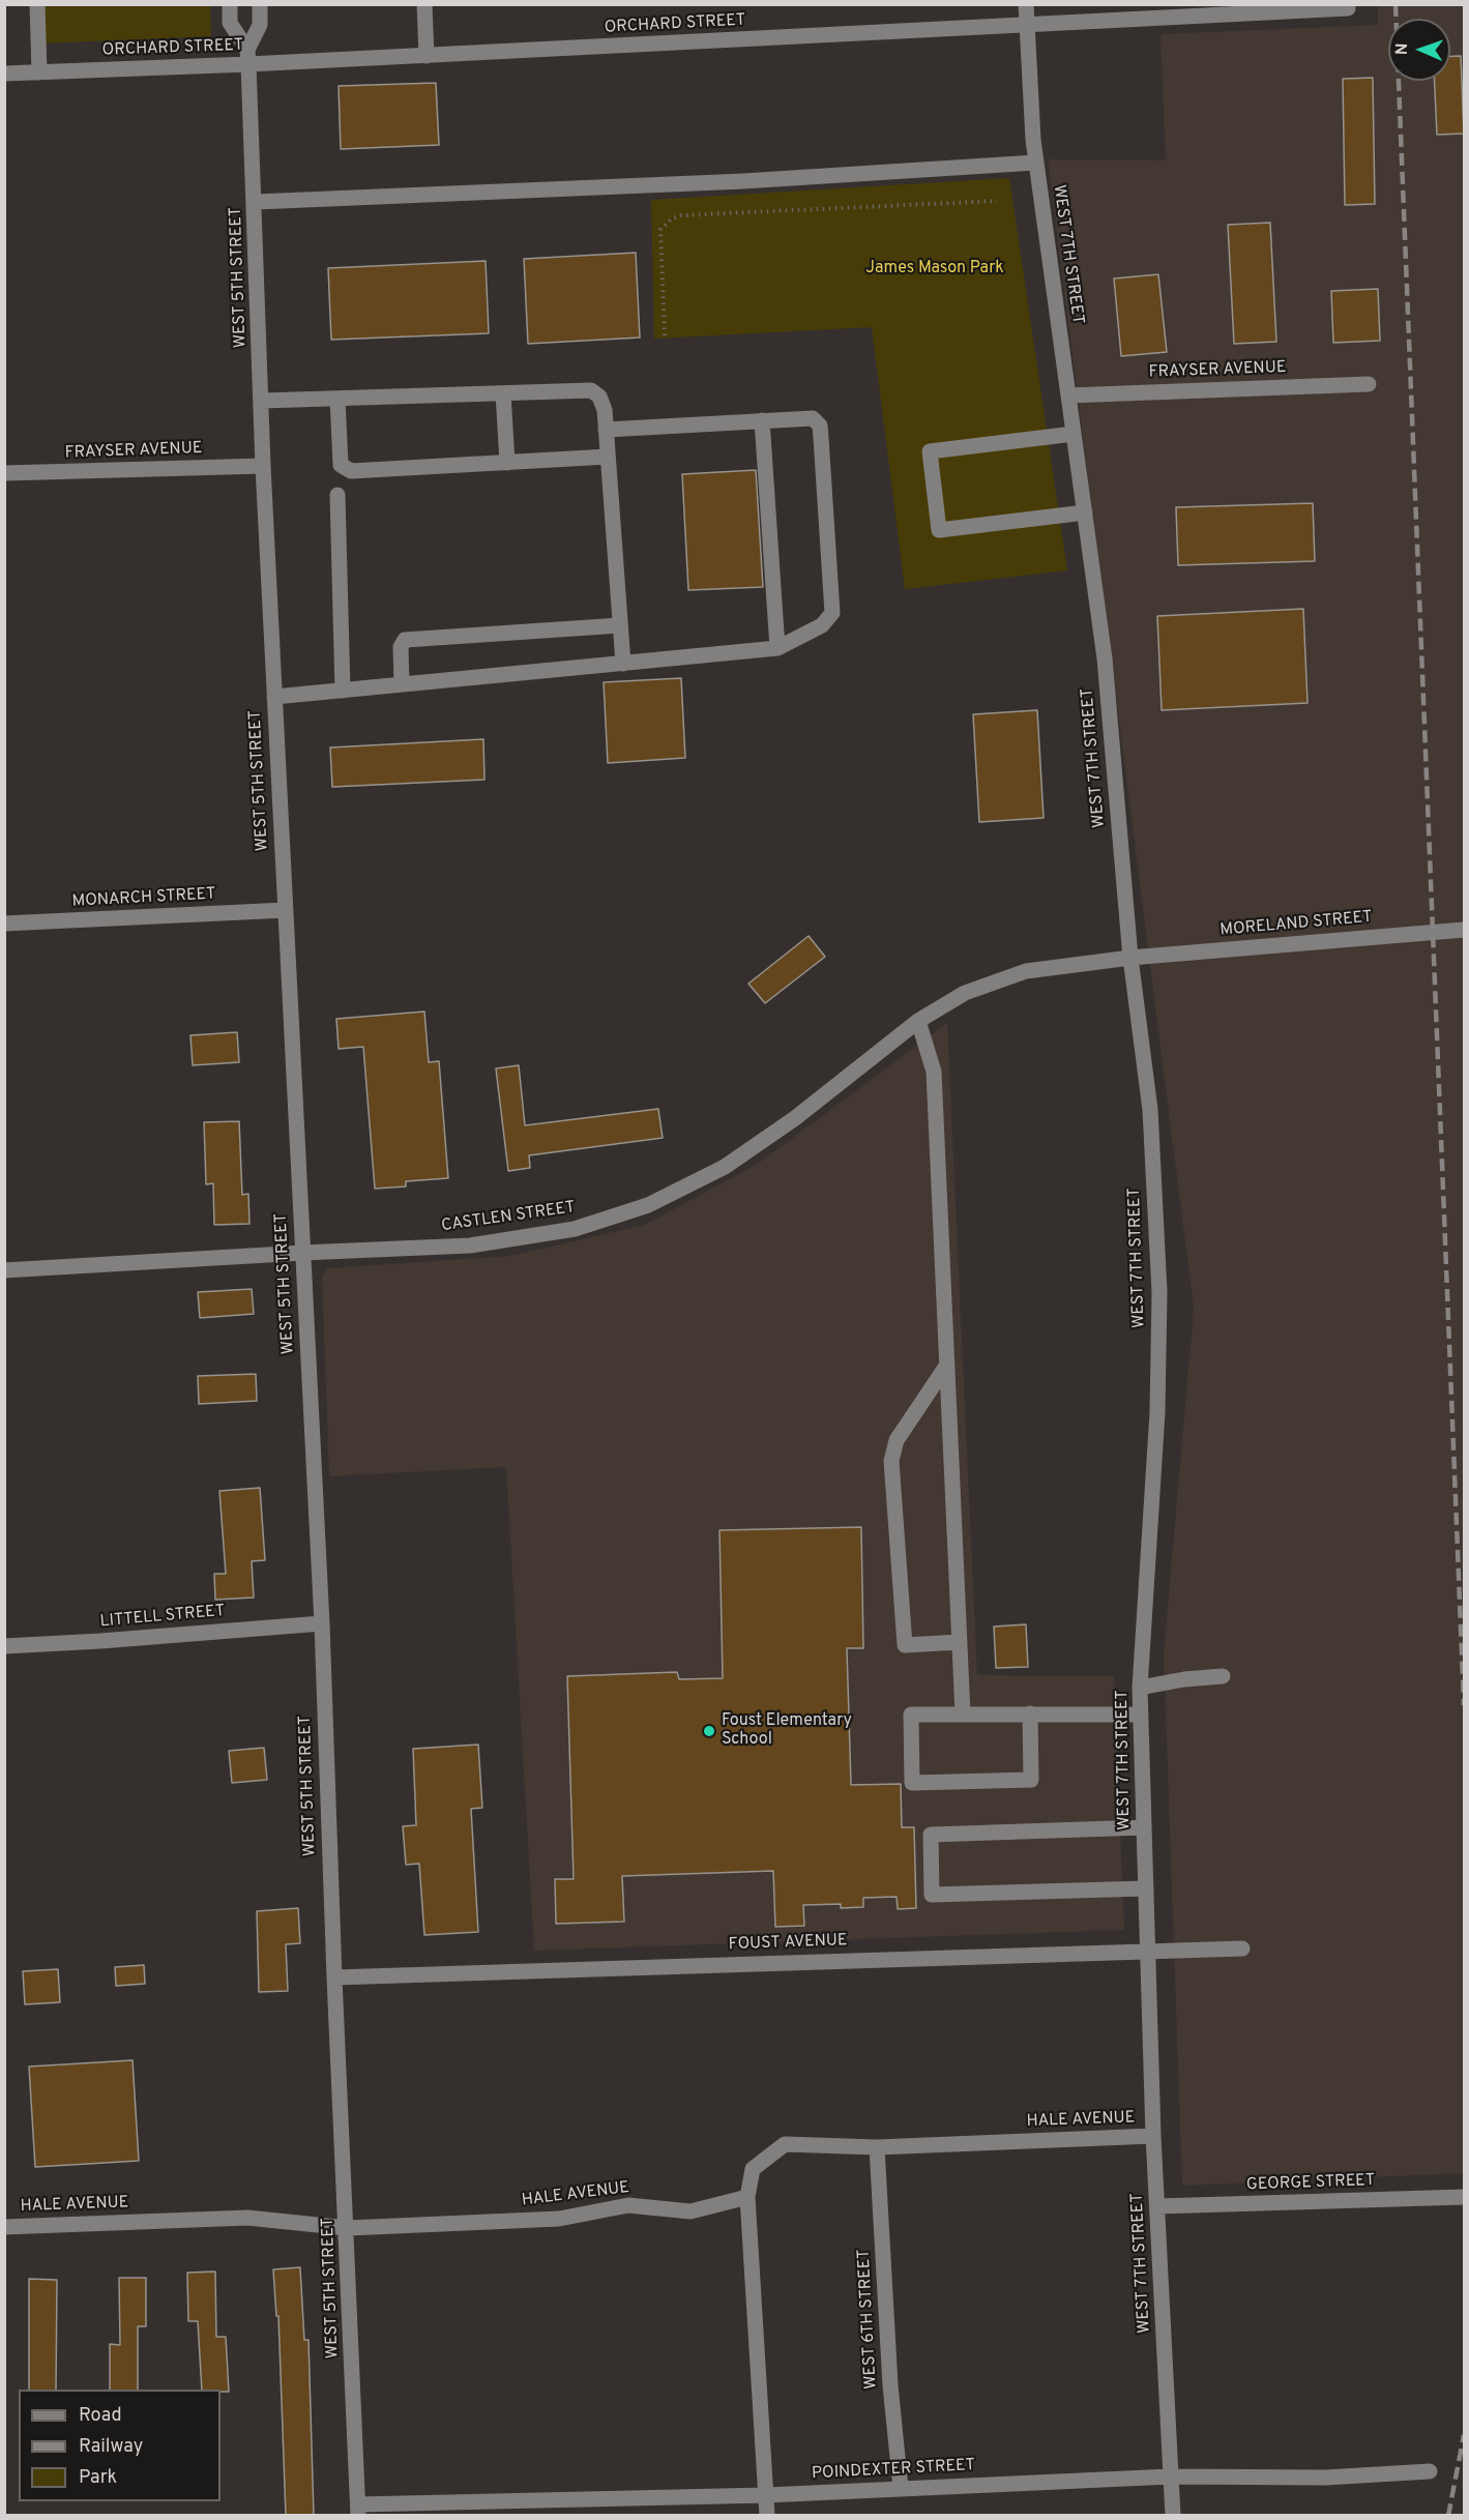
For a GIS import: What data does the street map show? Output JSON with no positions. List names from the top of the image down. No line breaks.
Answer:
{"streets":{"street":["ORCHARD STREET","WEST 7TH STREET","WEST 5TH STREET","FRAYSER AVENUE","MONARCH STREET","MORELAND STREET","CASTLEN STREET","LITTELL STREET","FOUST AVENUE","HALE AVENUE","GEORGE STREET","WEST 6TH STREET","POINDEXTER STREET"]},"crossings":[["ORCHARD STREET","WEST 7TH STREET"],["ORCHARD STREET","WEST 5TH STREET"],["WEST 7TH STREET","FRAYSER AVENUE"],["WEST 7TH STREET","MORELAND STREET"],["WEST 7TH STREET","CASTLEN STREET"],["WEST 7TH STREET","FOUST AVENUE"],["WEST 7TH STREET","HALE AVENUE"],["WEST 7TH STREET","GEORGE STREET"],["WEST 7TH STREET","POINDEXTER STREET"],["WEST 5TH STREET","FRAYSER AVENUE"],["WEST 5TH STREET","MONARCH STREET"],["WEST 5TH STREET","CASTLEN STREET"],["WEST 5TH STREET","LITTELL STREET"],["WEST 5TH STREET","FOUST AVENUE"],["WEST 5TH STREET","HALE AVENUE"],["WEST 5TH STREET","POINDEXTER STREET"],["MORELAND STREET","CASTLEN STREET"],["HALE AVENUE","WEST 6TH STREET"],["WEST 6TH STREET","POINDEXTER STREET"]],"parks":["James Mason Park"],"places":["Foust Elementary School"],"legend":["Road","Railway","Park"],"north":"left"}
